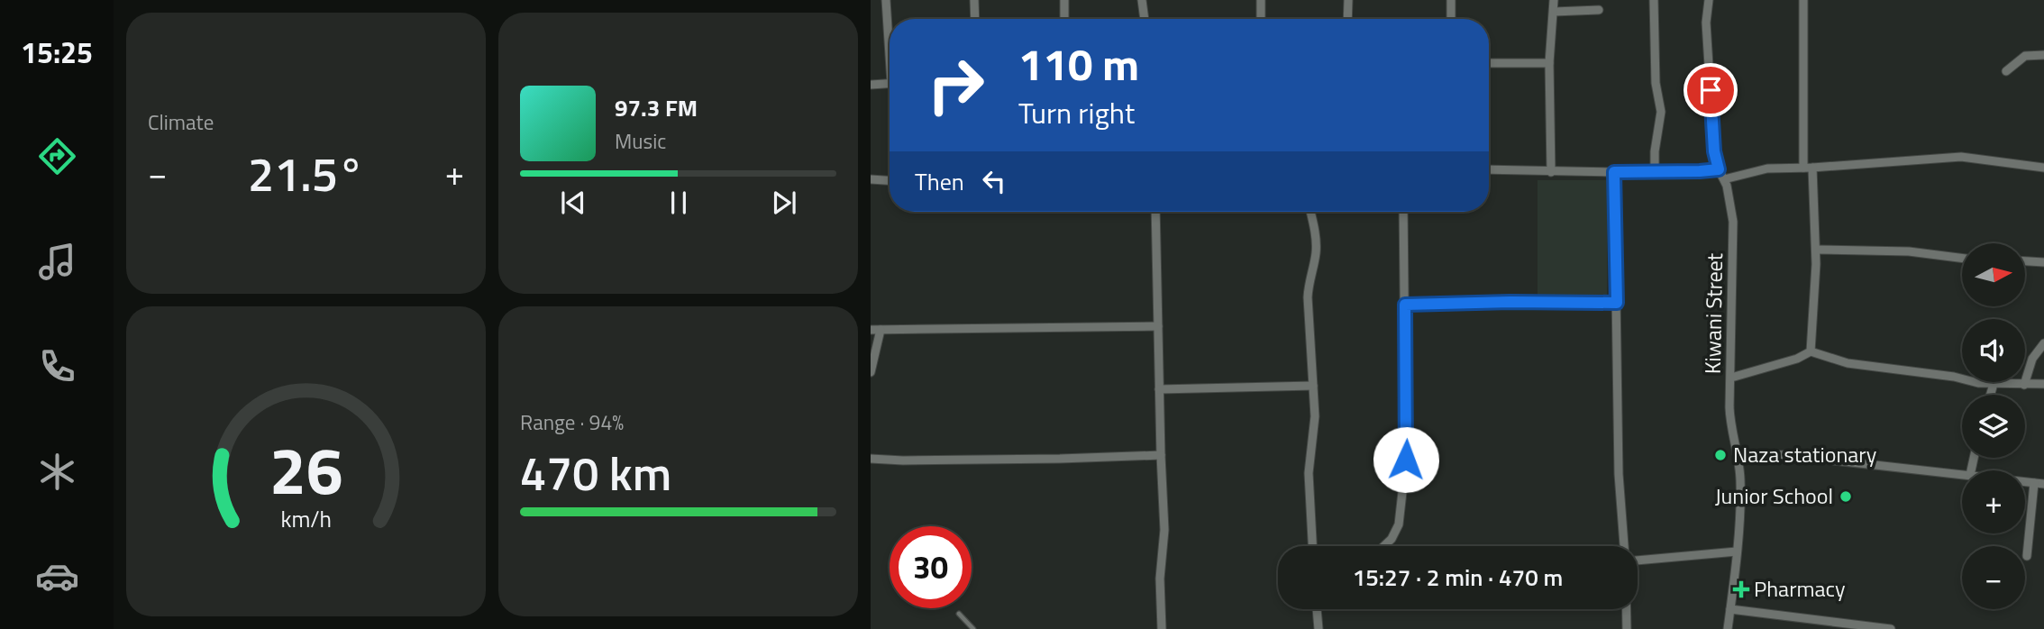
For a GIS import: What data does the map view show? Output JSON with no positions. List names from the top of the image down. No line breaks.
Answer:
{"streets":{"street":["Kiwani Street"]},"places":{"other":["Naza stationary","Junior School"],"health":["Pharmacy"]},"north":"right","page":{"tabs":"15:25","tile":["Climate",["Range · 94%","470 km"]],"turn":["110 m","Turn right"],"song":["97.3 FM","Music"],"heat":["−","21.5°","+"],"then":"Then","map_buttons":["+","−"],"limit":"30","trip":"15:27 · 2 min · 470 m","gauge":["26","km/h"]}}
